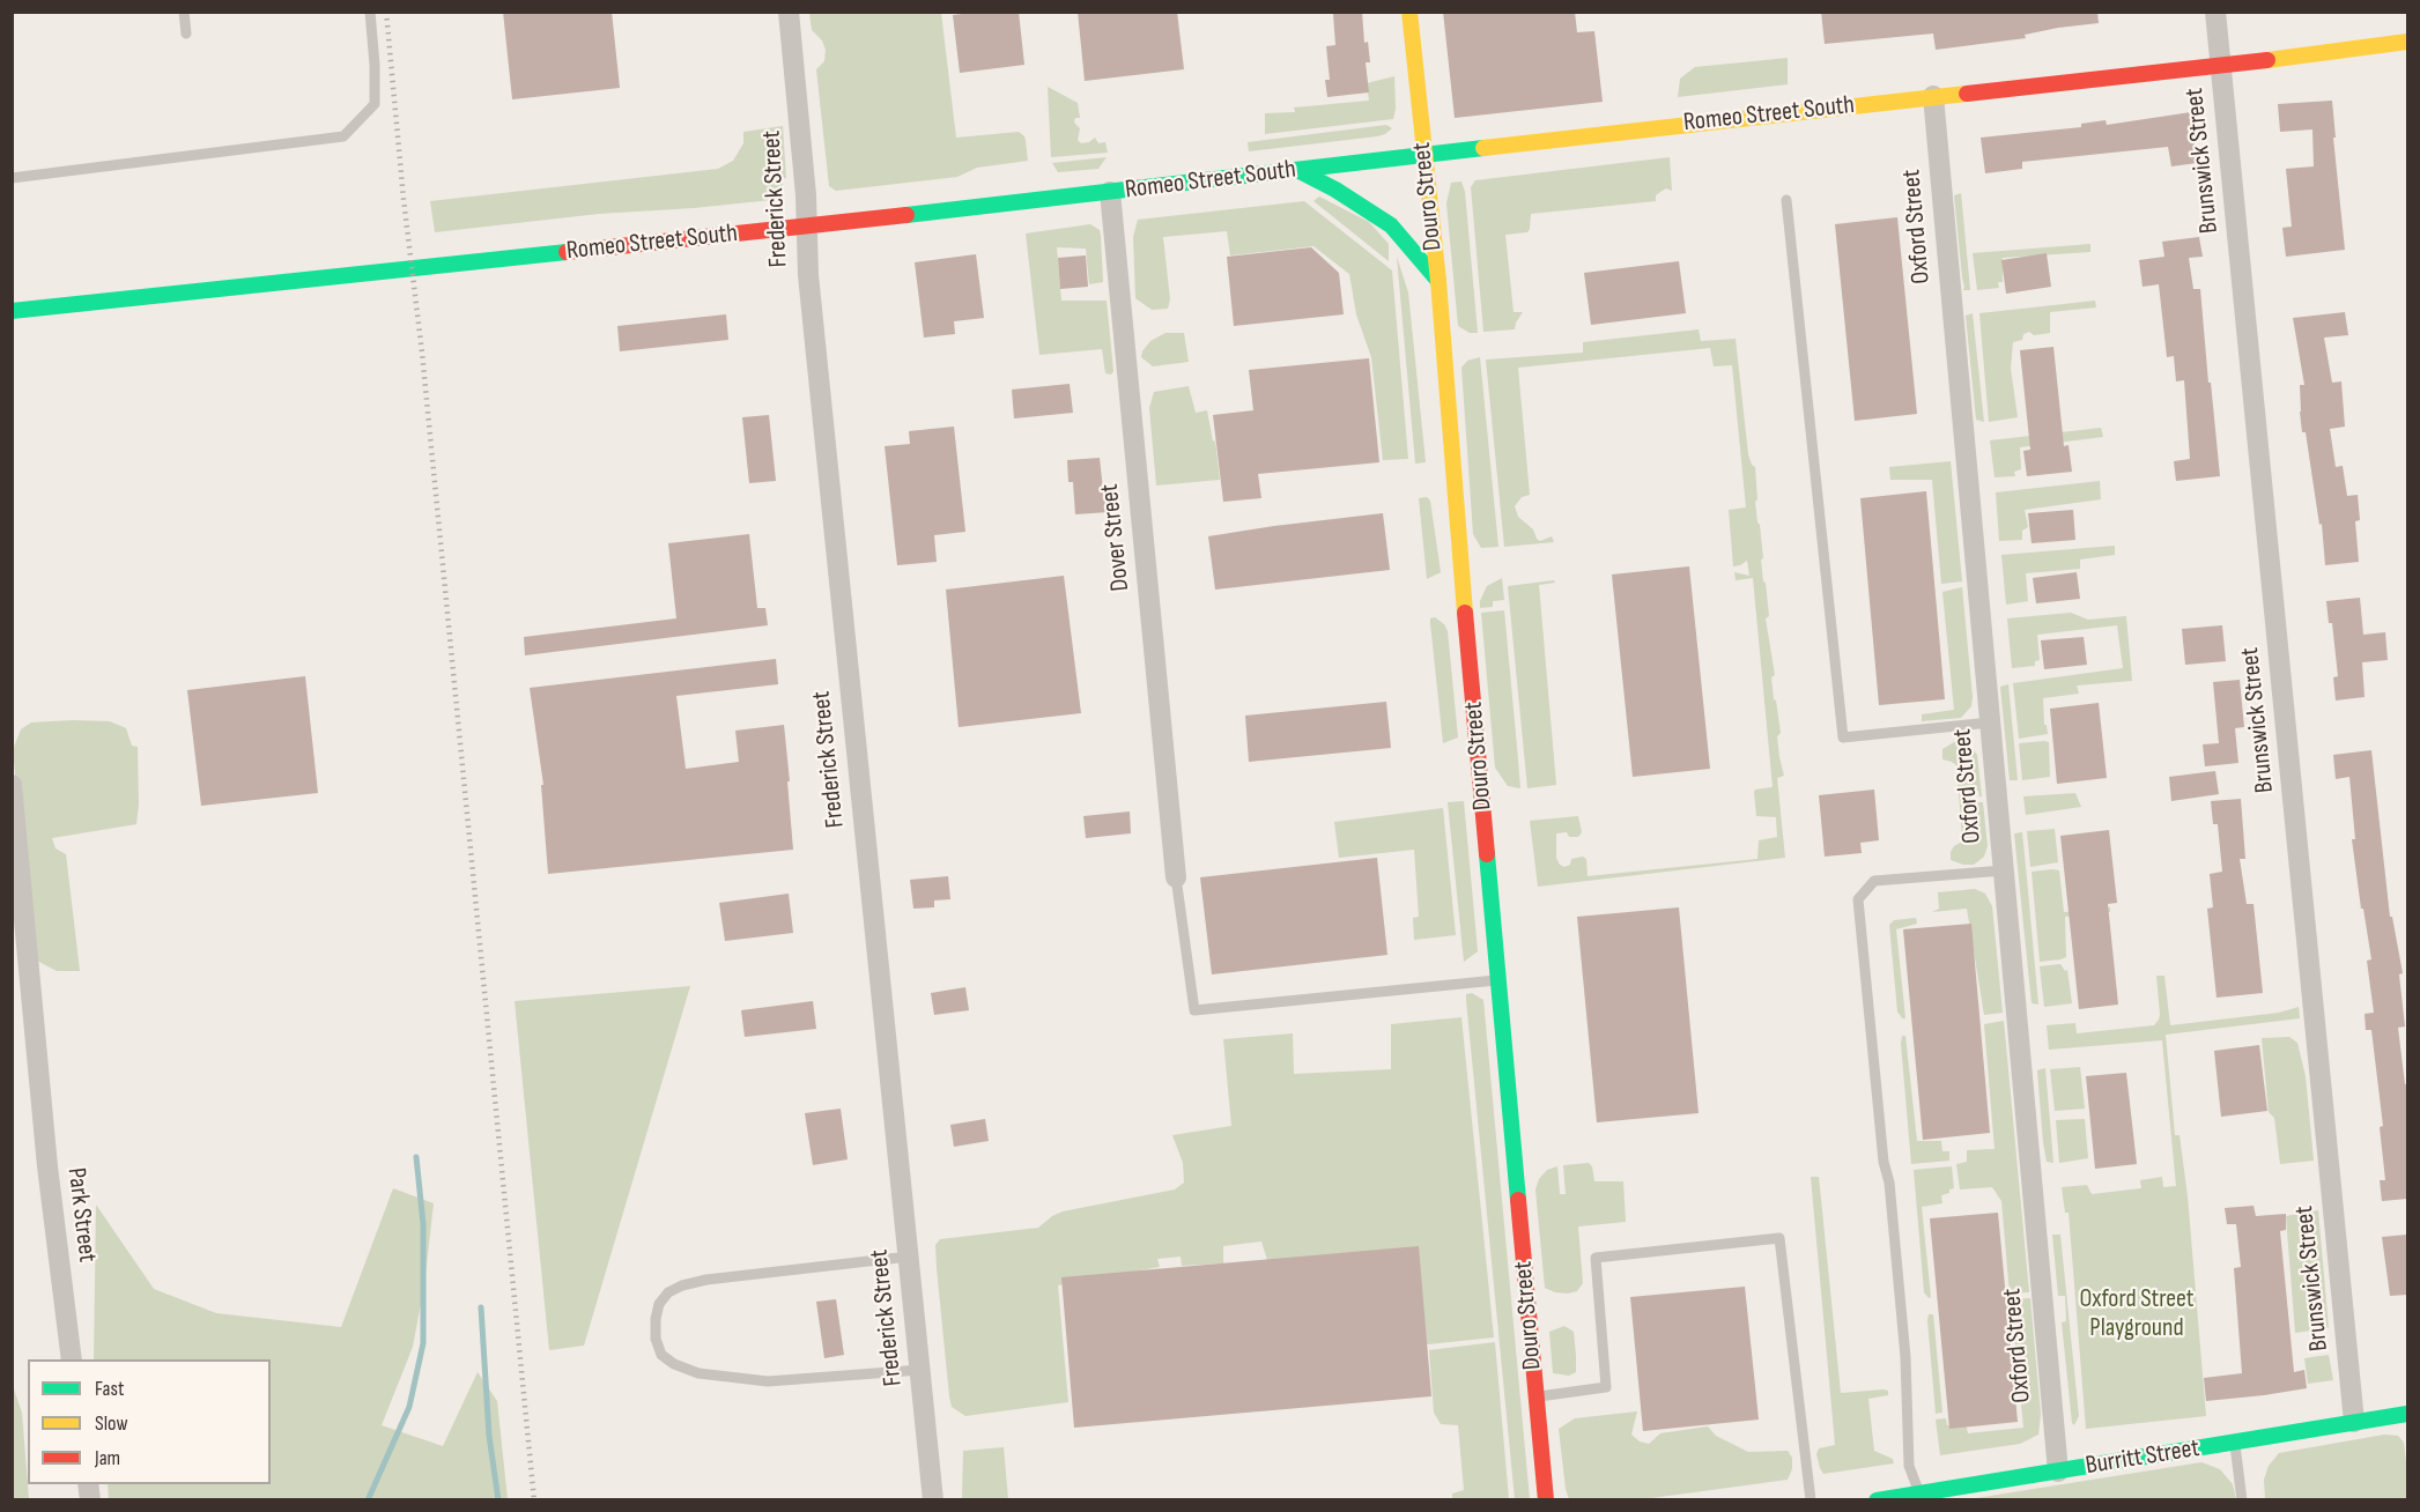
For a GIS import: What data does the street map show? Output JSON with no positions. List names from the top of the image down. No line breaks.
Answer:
{"streets":{"main road":["Romeo Street South","Douro Street","Burritt Street"],"street":["Brunswick Street","Frederick Street","Oxford Street","Dover Street","Park Street"]},"crossings":[["Romeo Street South","Brunswick Street"],["Romeo Street South","Douro Street"],["Romeo Street South","Frederick Street"],["Romeo Street South","Oxford Street"],["Romeo Street South","Dover Street"],["Brunswick Street","Burritt Street"],["Oxford Street","Burritt Street"]],"parks":["Oxford Street Playground"],"legend":["Fast","Slow","Jam"]}
